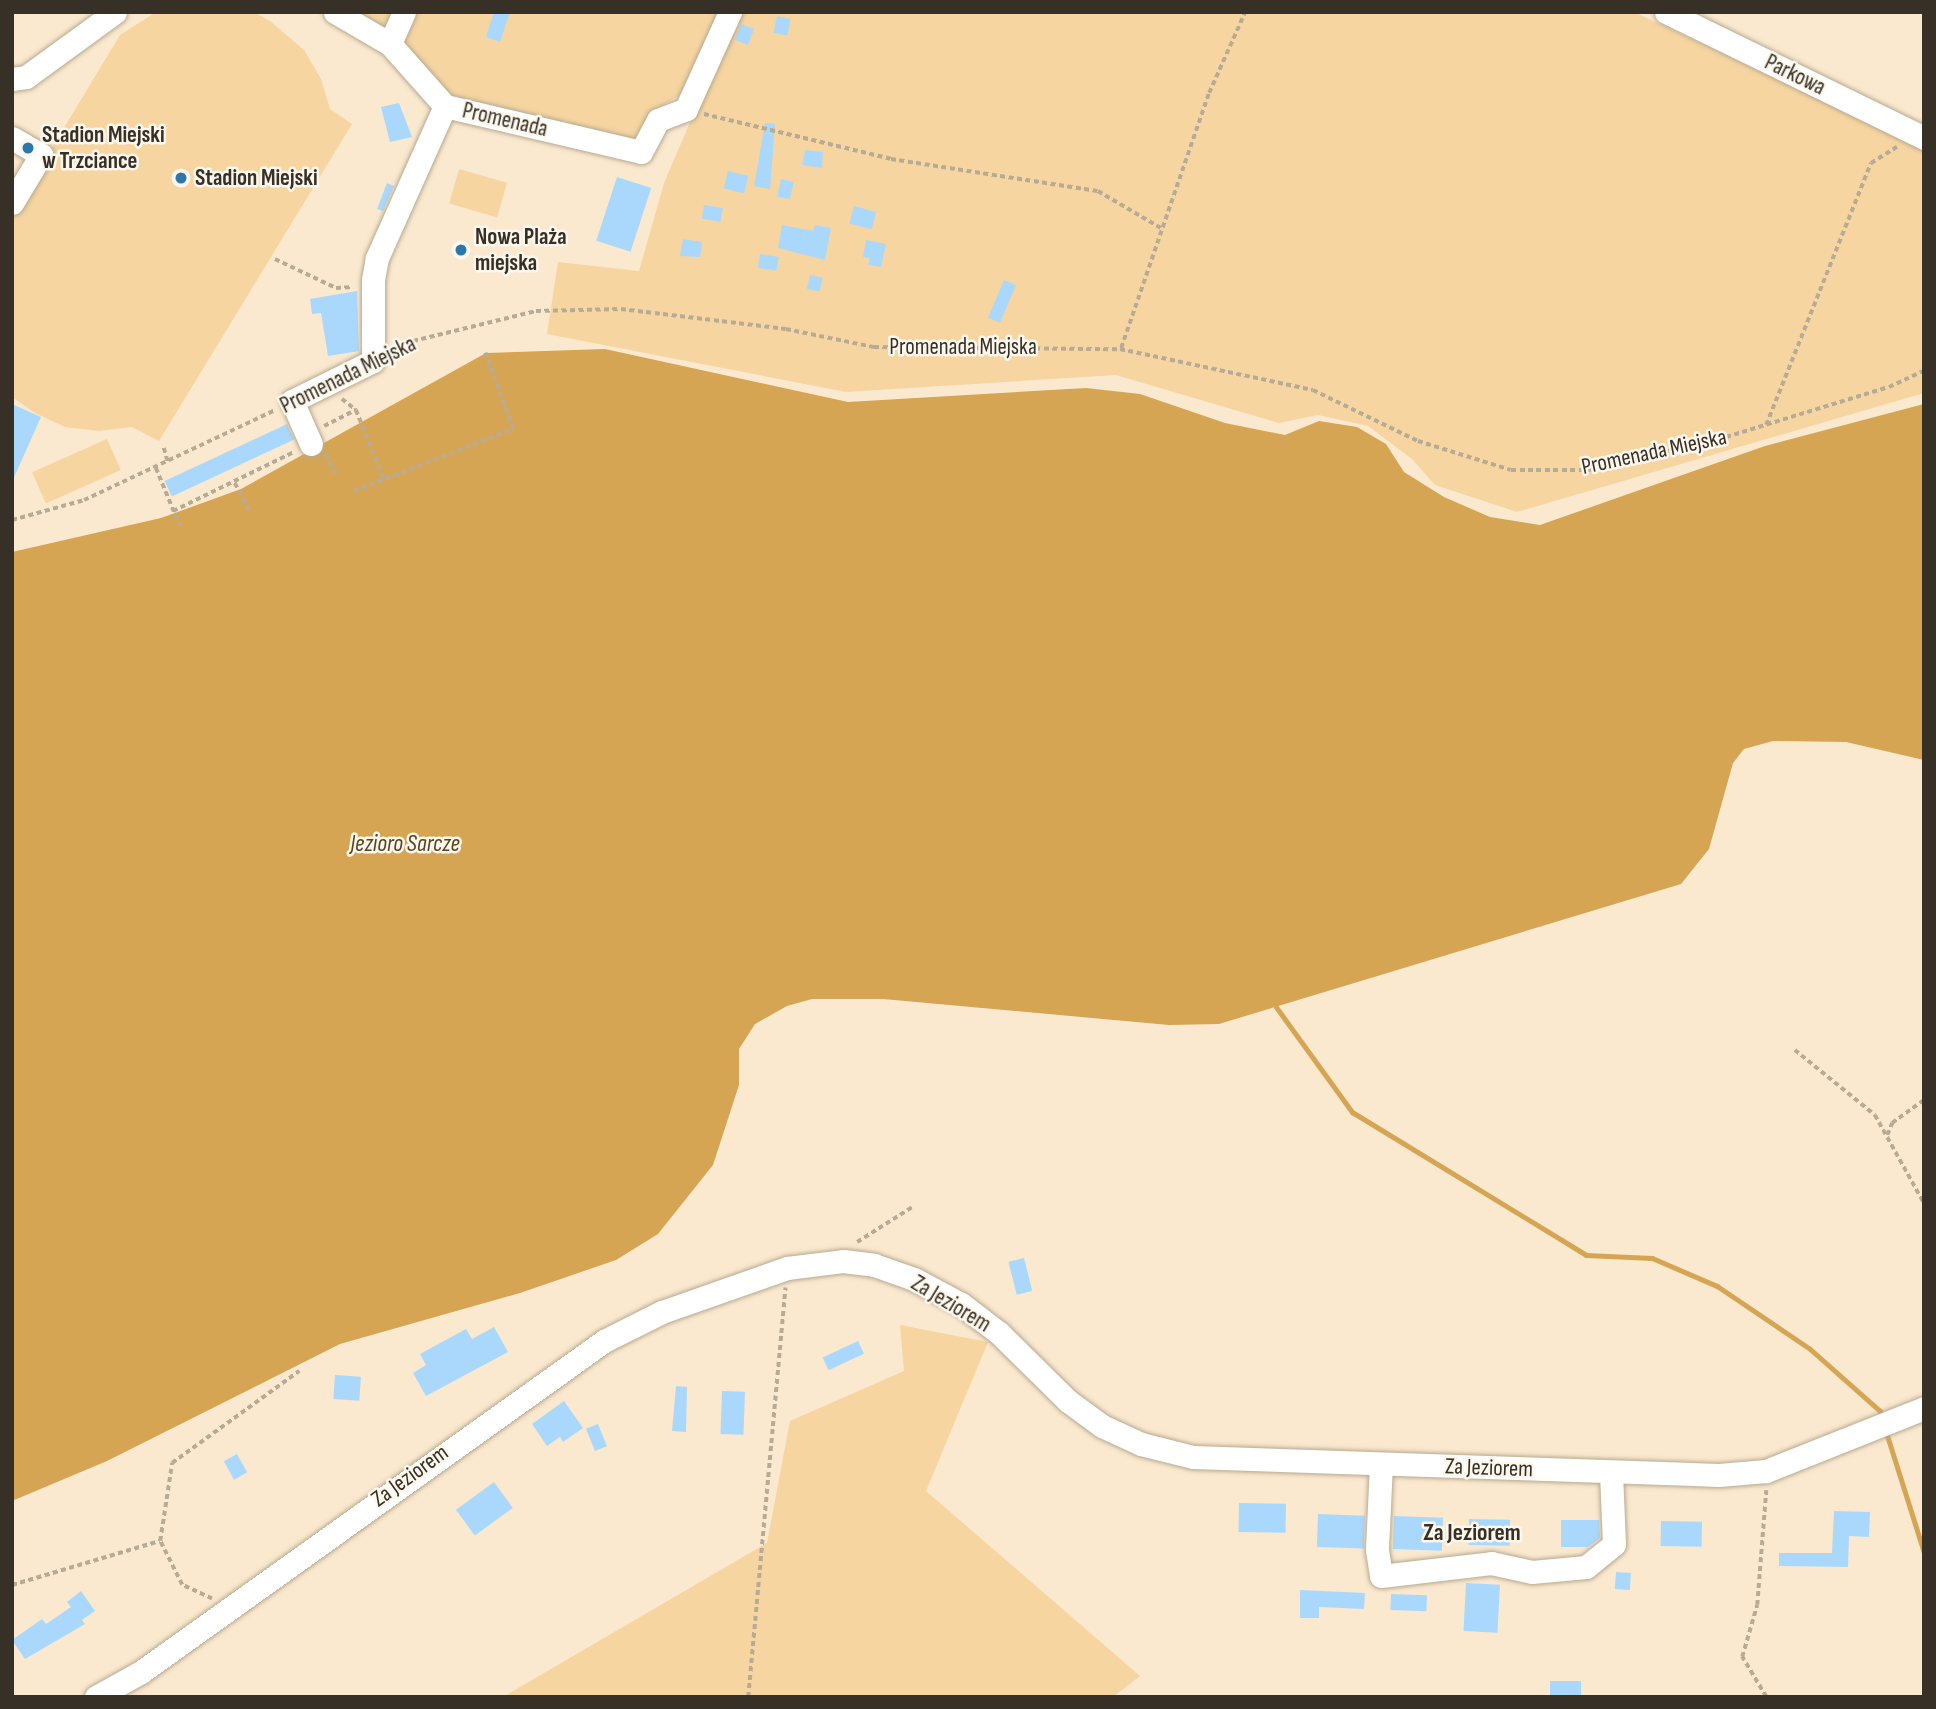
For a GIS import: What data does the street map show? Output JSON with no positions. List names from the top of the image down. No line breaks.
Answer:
{"streets":{"street":["Parkowa","Promenada","Promenada Miejska","Za Jeziorem"]},"crossings":[["Promenada","Promenada Miejska"]],"districts":["Za Jeziorem"],"water":["Jezioro Sarcze"],"places":["Stadion Miejski w Trzciance","Stadion Miejski","Nowa Plaża miejska"]}
